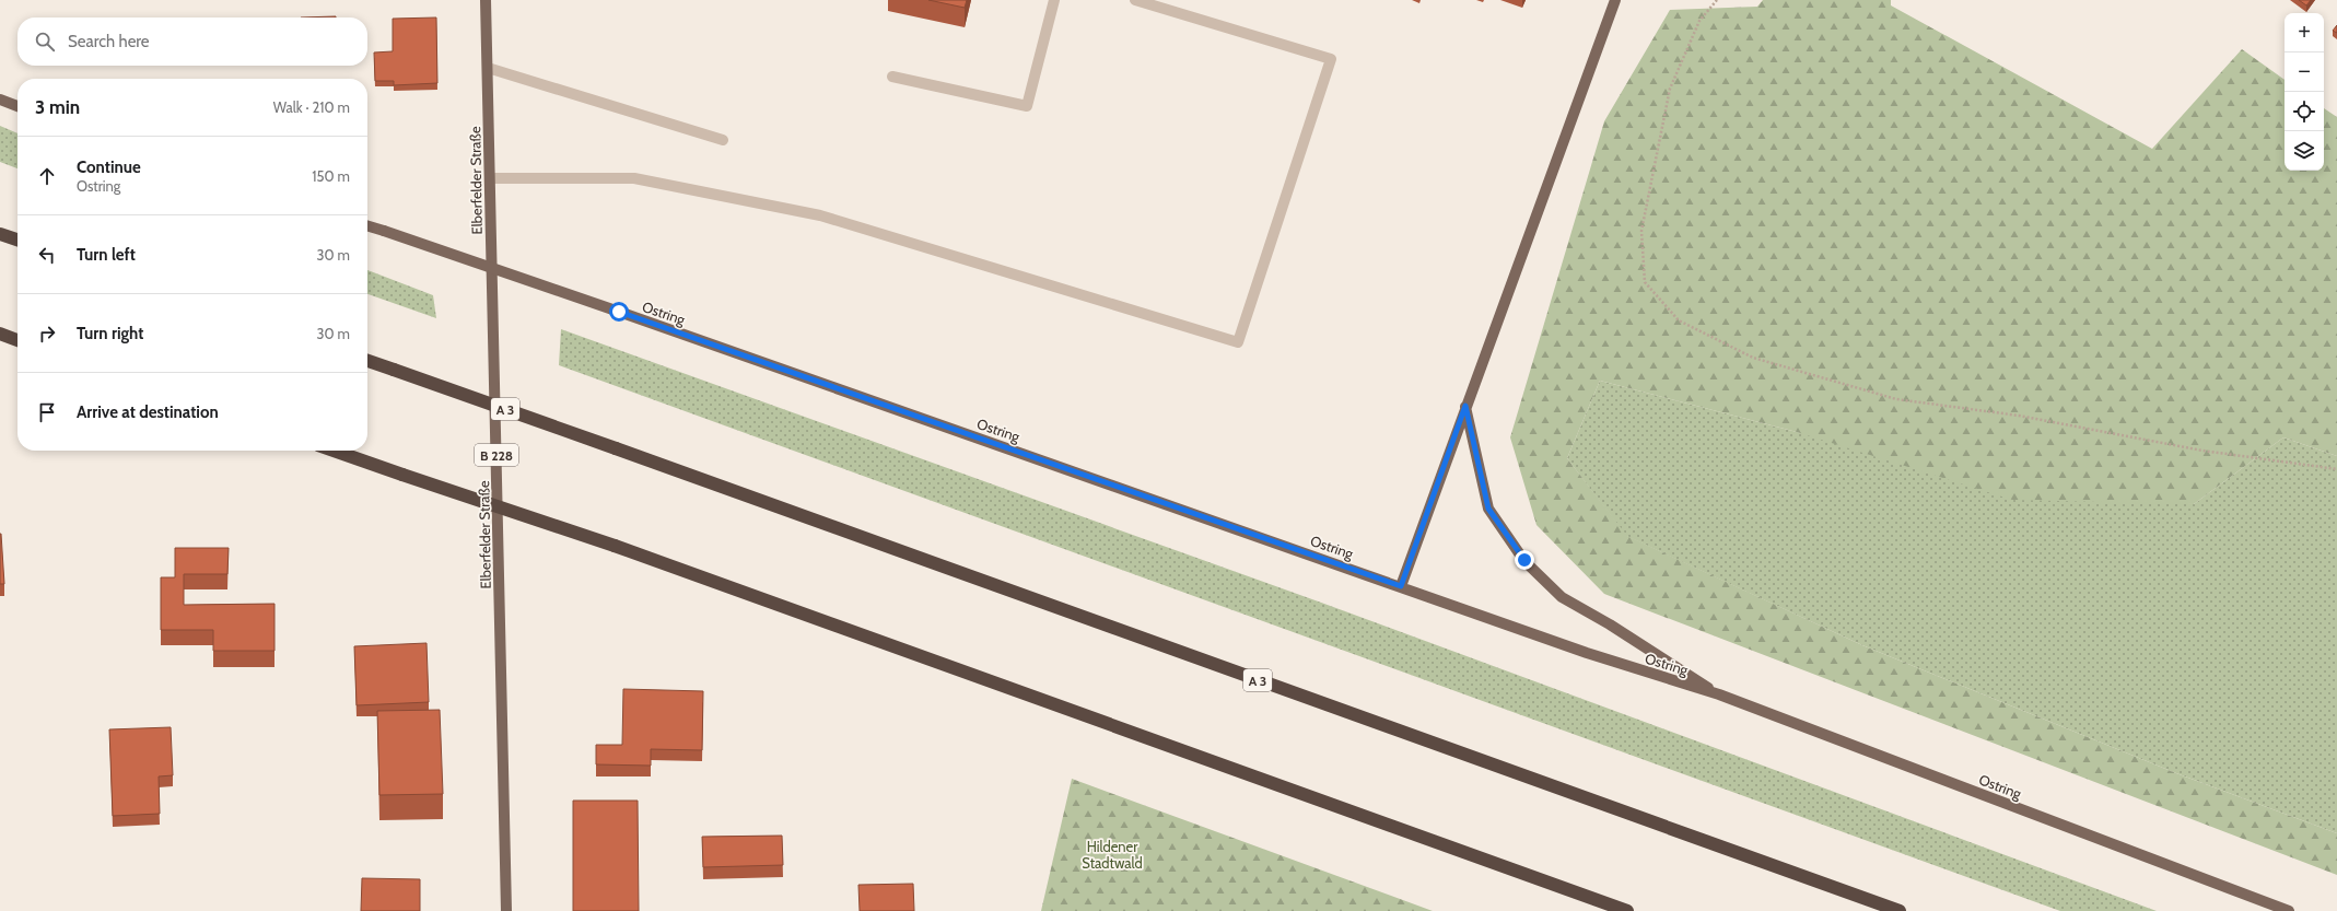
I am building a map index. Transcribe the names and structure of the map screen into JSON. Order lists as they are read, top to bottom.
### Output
{
  "streets": {
    "highway": ["A 3"],
    "main road": ["Elberfelder Straße", "Ostring", "B 228"]
  },
  "parks": ["Hildener Stadtwald"],
  "page": {
    "map_buttons": ["+", "−"],
    "search": "Search here",
    "heading": ["3 min", "Walk · 210 m"],
    "list": [
      ["Continue", "Ostring", "150 m"],
      ["Turn left", "30 m"],
      ["Turn right", "30 m"],
      "Arrive at destination"
    ]
  }
}
